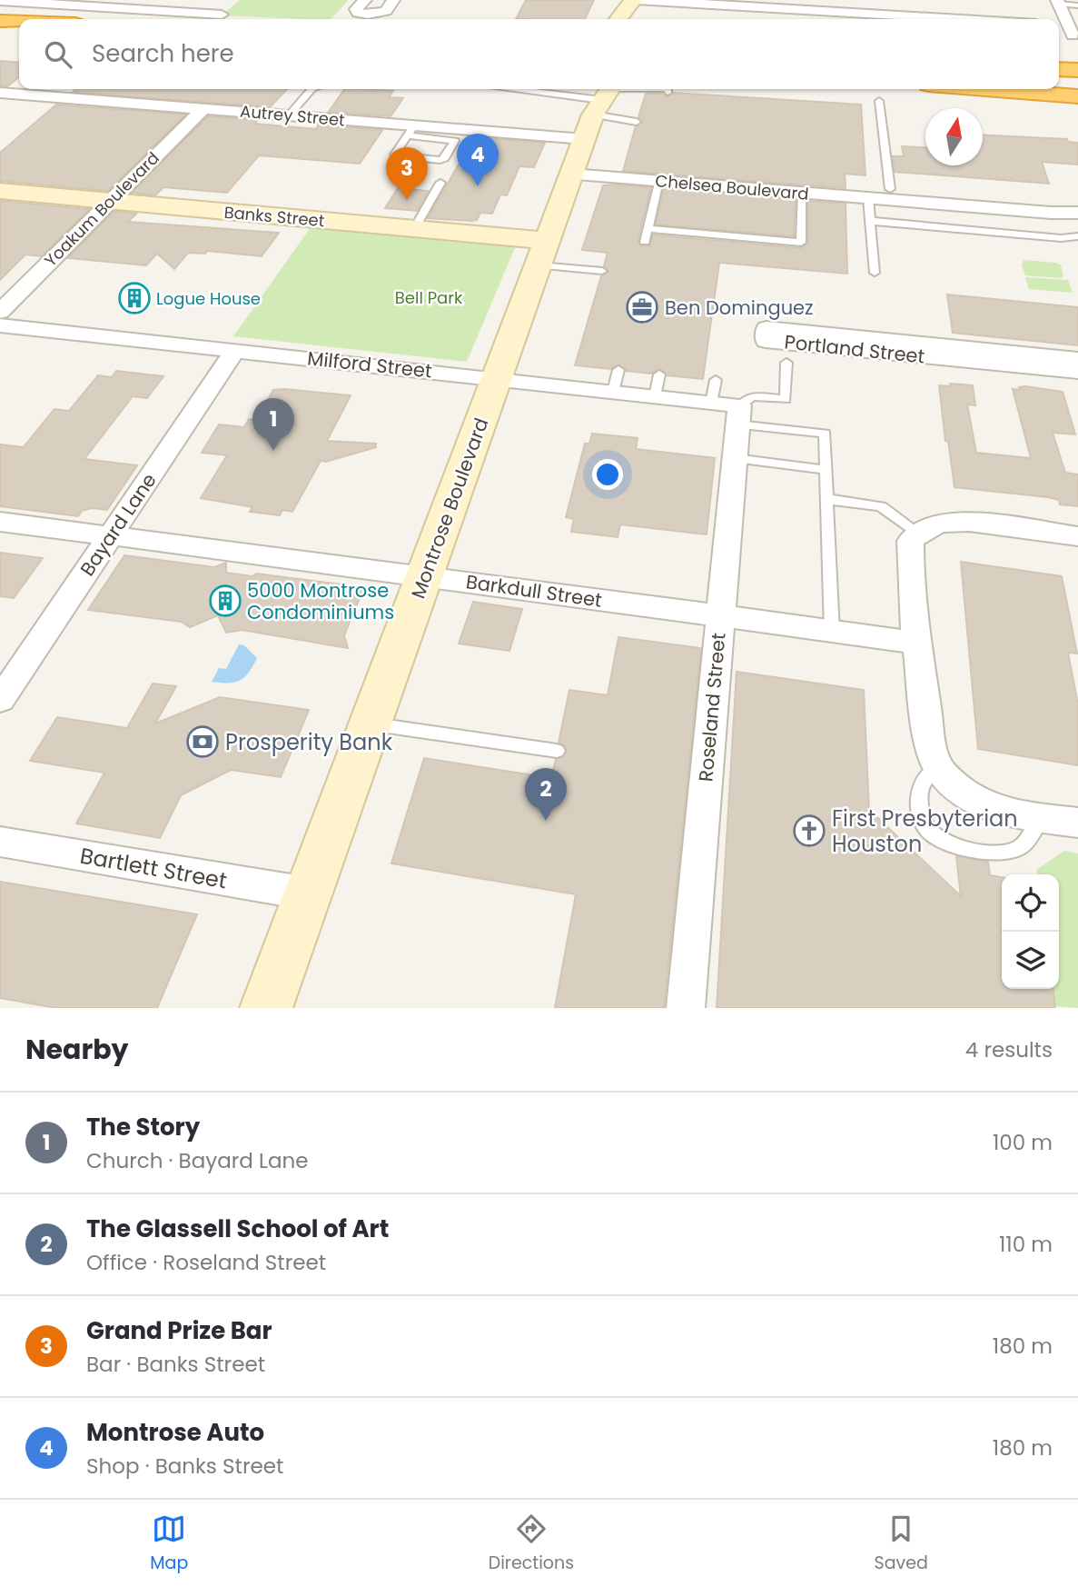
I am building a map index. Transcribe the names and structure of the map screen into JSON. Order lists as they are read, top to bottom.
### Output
{
  "streets": {
    "main road": ["Banks Street", "Montrose Boulevard"],
    "street": [
      "Autrey Street",
      "Chelsea Boulevard",
      "Yoakum Boulevard",
      "Portland Street",
      "Milford Street",
      "Bayard Lane",
      "Barkdull Street",
      "Roseland Street",
      "Bartlett Street"
    ]
  },
  "crossings": [
    ["Autrey Street", "Chelsea Boulevard"],
    ["Autrey Street", "Yoakum Boulevard"],
    ["Autrey Street", "Montrose Boulevard"],
    ["Chelsea Boulevard", "Montrose Boulevard"],
    ["Yoakum Boulevard", "Banks Street"],
    ["Banks Street", "Montrose Boulevard"],
    ["Milford Street", "Montrose Boulevard"],
    ["Milford Street", "Bayard Lane"],
    ["Milford Street", "Roseland Street"],
    ["Montrose Boulevard", "Barkdull Street"],
    ["Montrose Boulevard", "Bartlett Street"],
    ["Bayard Lane", "Barkdull Street"],
    ["Barkdull Street", "Roseland Street"]
  ],
  "parks": ["Bell Park"],
  "places": {
    "building": ["Logue House", "5000 Montrose Condominiums"],
    "office": ["Ben Dominguez"],
    "bank": ["Prosperity Bank"],
    "church": ["First Presbyterian Houston"]
  },
  "north": "top",
  "page": {
    "search": "Search here",
    "pins": [
      "4",
      "3",
      "1",
      "2"
    ],
    "heading": ["Nearby", "4 results"],
    "list": [
      {
        "mark": "1",
        "name": "The Story",
        "note": "Church · Bayard Lane",
        "value": "100 m"
      },
      {
        "mark": "2",
        "name": "The Glassell School of Art",
        "note": "Office · Roseland Street",
        "value": "110 m"
      },
      {
        "mark": "3",
        "name": "Grand Prize Bar",
        "note": "Bar · Banks Street",
        "value": "180 m"
      },
      {
        "mark": "4",
        "name": "Montrose Auto",
        "note": "Shop · Banks Street",
        "value": "180 m"
      }
    ],
    "nav": ["Map", "Directions", "Saved"]
  }
}
